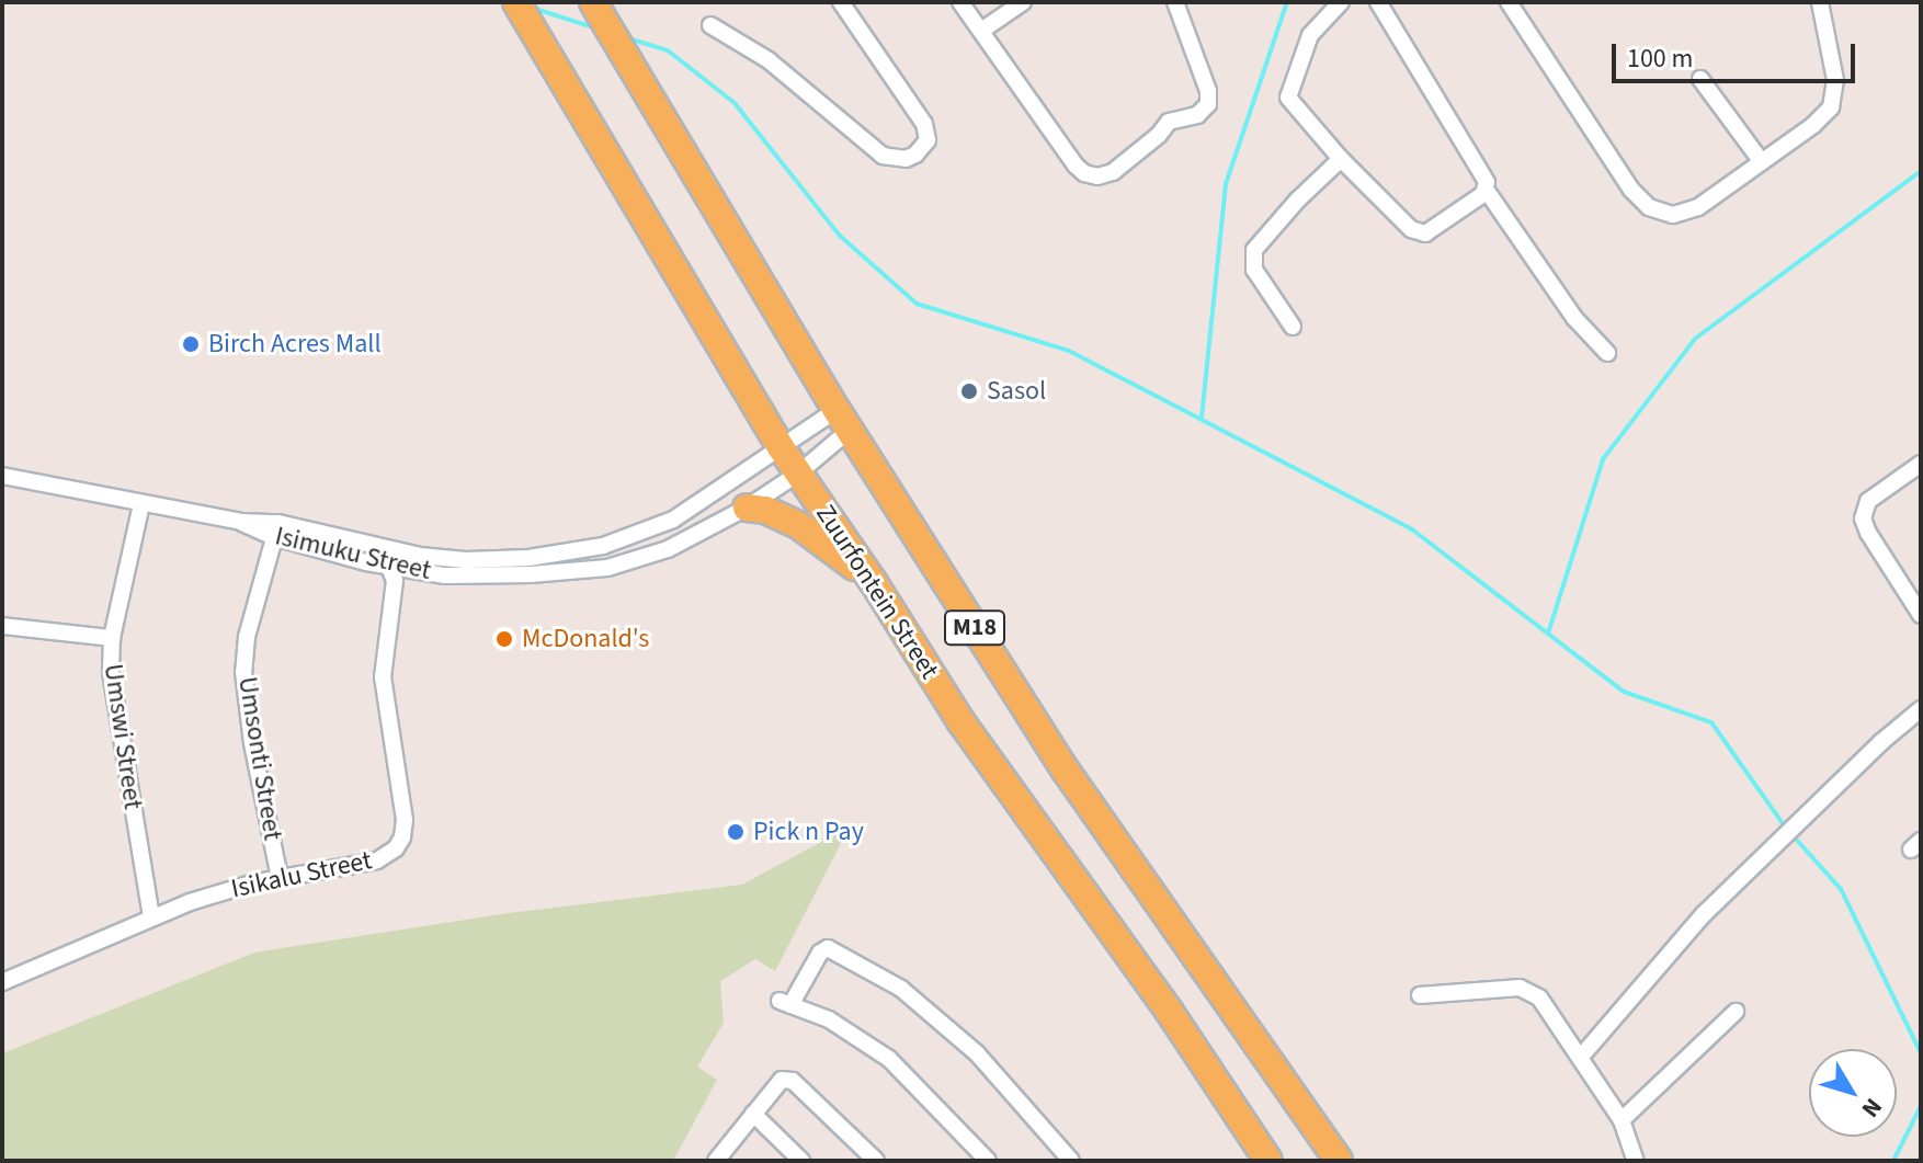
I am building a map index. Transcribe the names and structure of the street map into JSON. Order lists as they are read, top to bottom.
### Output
{
  "streets": {
    "main road": ["Zuurfontein Street", "M18"],
    "street": [
      "Isimuku Street",
      "Umswi Street",
      "Umsonti Street",
      "Isikalu Street"
    ]
  },
  "crossings": [
    ["Isimuku Street", "Zuurfontein Street"],
    ["Isimuku Street", "M18"],
    ["Isimuku Street", "Umswi Street"],
    ["Isimuku Street", "Umsonti Street"],
    ["Isimuku Street", "Isikalu Street"],
    ["Umswi Street", "Isikalu Street"],
    ["Umsonti Street", "Isikalu Street"]
  ],
  "places": [
    "Birch Acres Mall",
    "Sasol",
    "McDonald's",
    "Pick n Pay"
  ],
  "scale_bar": "100 m",
  "north": "bottom right"
}
